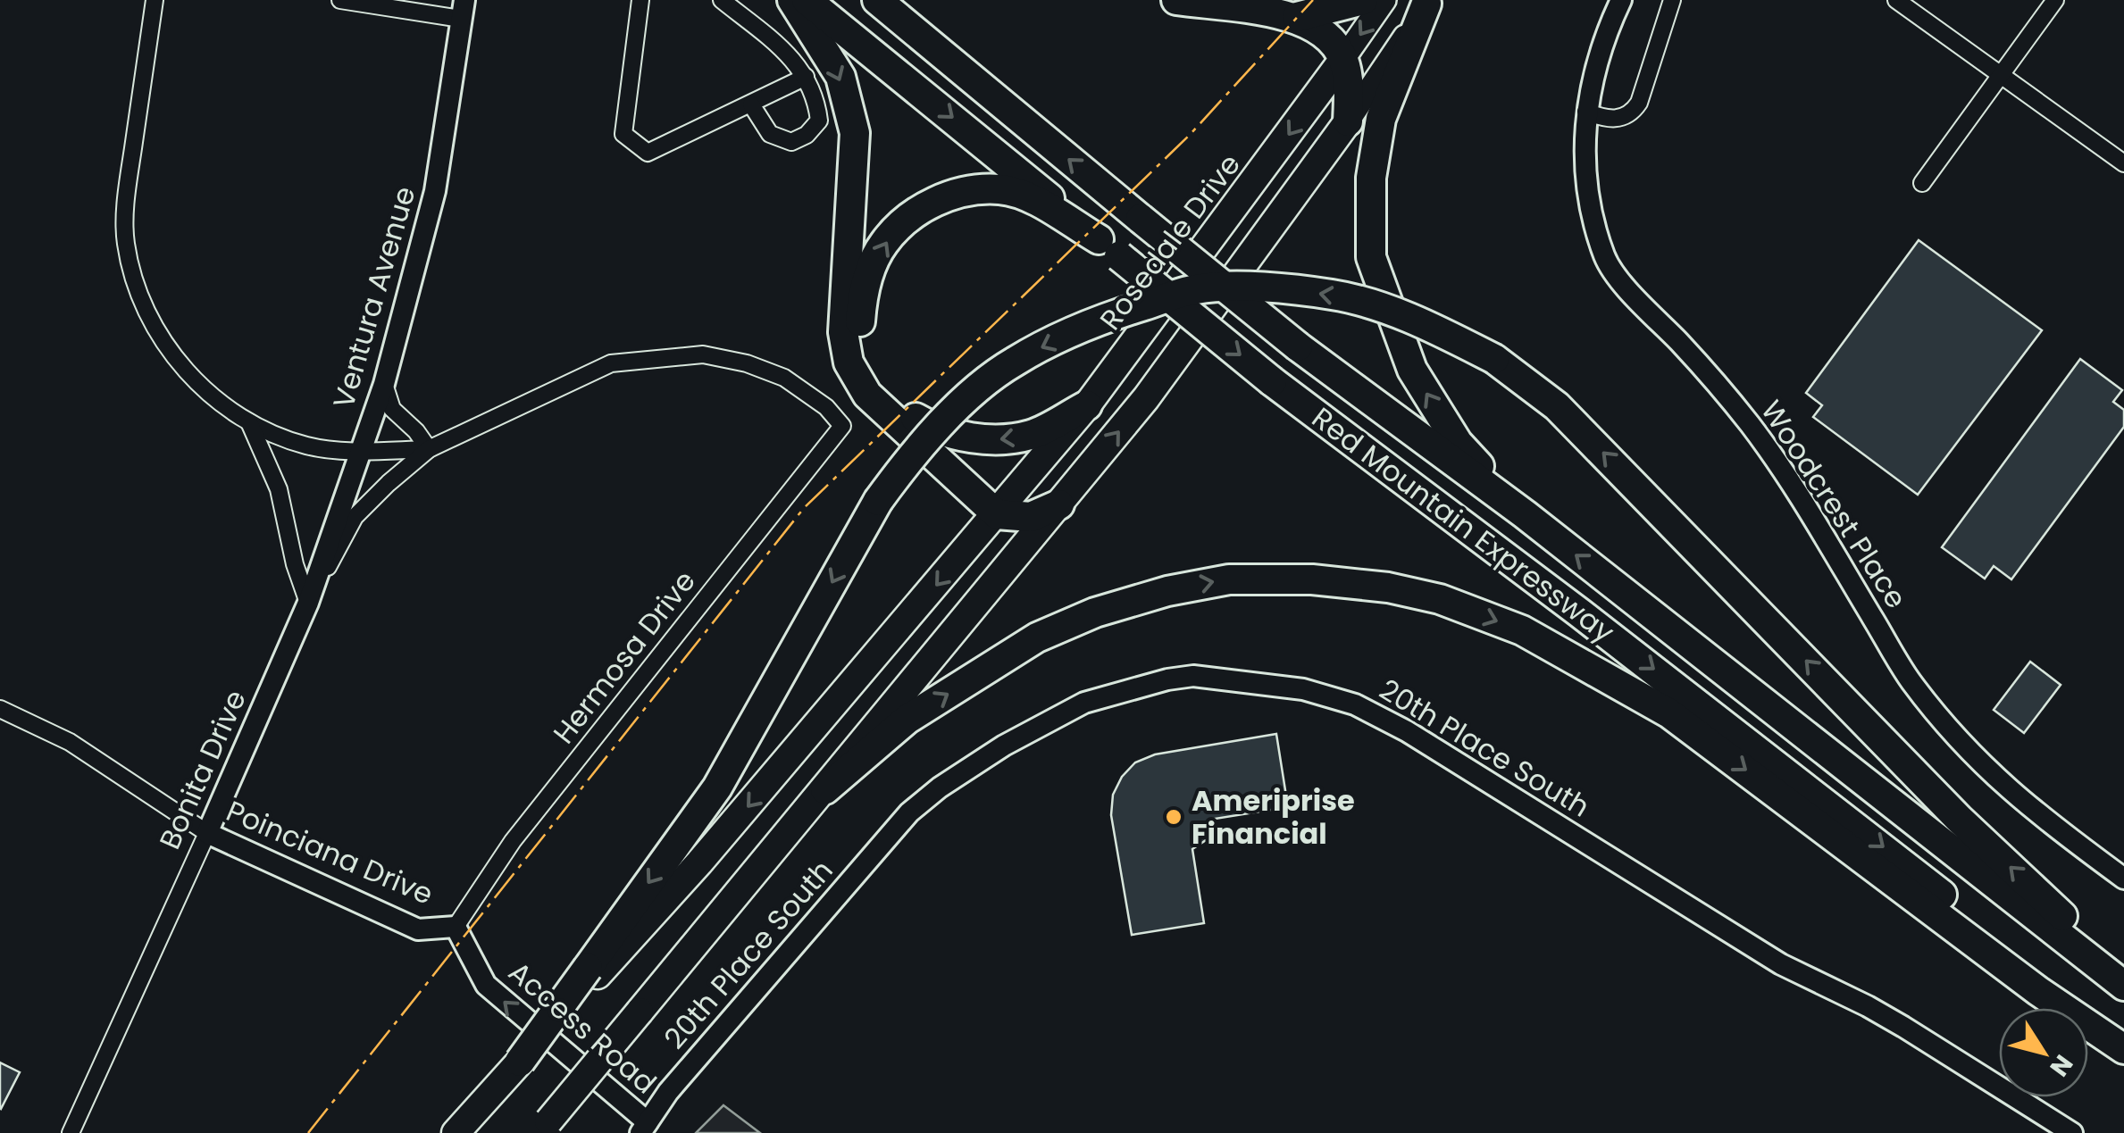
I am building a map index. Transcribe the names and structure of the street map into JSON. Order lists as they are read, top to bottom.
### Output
{
  "streets": {
    "highway": ["Rosedale Drive", "Red Mountain Expressway"],
    "street": [
      "Ventura Avenue",
      "Woodcrest Place",
      "Hermosa Drive",
      "20th Place South",
      "Bonita Drive",
      "Poinciana Drive",
      "Access Road"
    ]
  },
  "crossings": [
    ["Ventura Avenue", "Bonita Drive"],
    ["Hermosa Drive", "Poinciana Drive"],
    ["Hermosa Drive", "Access Road"],
    ["20th Place South", "Access Road"],
    ["Bonita Drive", "Poinciana Drive"],
    ["Poinciana Drive", "Access Road"]
  ],
  "one_way": ["Access Road"],
  "places": ["Ameriprise Financial"],
  "north": "bottom right"
}
